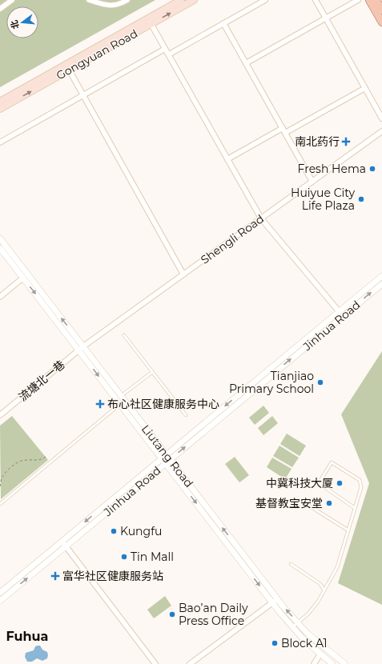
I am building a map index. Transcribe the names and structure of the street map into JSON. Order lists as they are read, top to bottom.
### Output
{
  "streets": {
    "main road": ["Gongyuan Road"],
    "street": [
      "Shengli Road",
      "Jinhua Road",
      "流塘北一巷",
      "Liutang Road"
    ]
  },
  "crossings": [
    ["Shengli Road", "流塘北一巷"],
    ["Shengli Road", "Liutang Road"],
    ["Jinhua Road", "Liutang Road"],
    ["流塘北一巷", "Liutang Road"]
  ],
  "districts": ["Fuhua"],
  "places": {
    "health": ["南北药行", "布心社区健康服务中心", "富华社区健康服务站"],
    "other": [
      "Fresh Hema",
      "Huiyue City Life Plaza",
      "Tianjiao Primary School",
      "中冀科技大厦",
      "基督教宝安堂",
      "Kungfu",
      "Tin Mall",
      "Bao’an Daily Press Office",
      "Block A1"
    ]
  },
  "north": "left"
}
